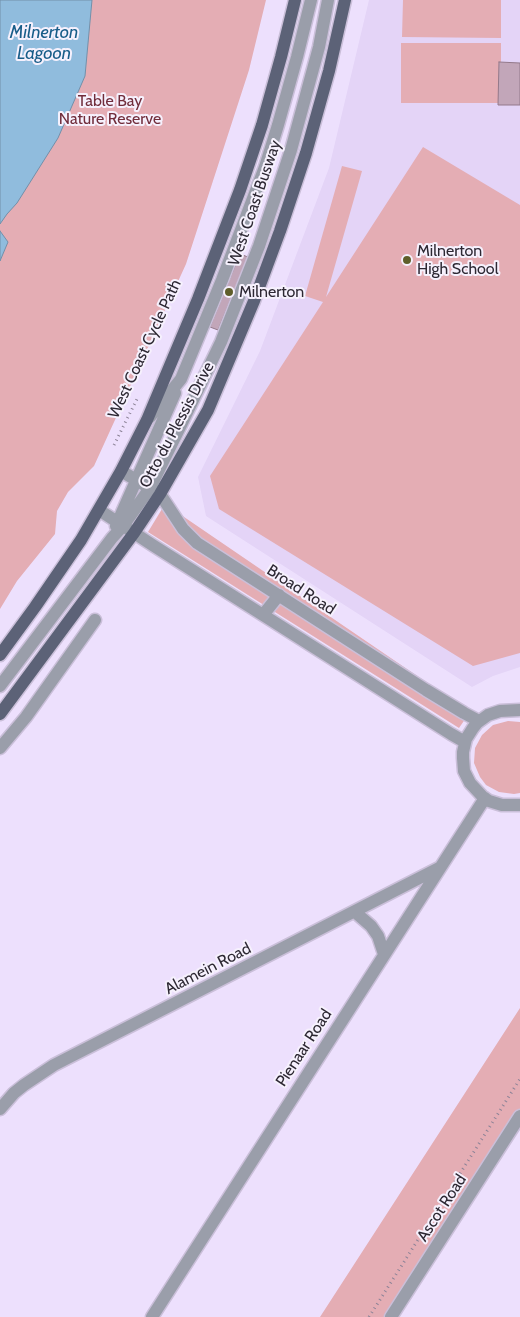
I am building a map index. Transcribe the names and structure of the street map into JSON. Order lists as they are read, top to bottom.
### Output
{
  "streets": {
    "main road": ["Otto du Plessis Drive"],
    "street": [
      "West Coast Busway",
      "Broad Road",
      "Alamein Road",
      "Pienaar Road",
      "Ascot Road"
    ],
    "path": ["West Coast Cycle Path"]
  },
  "crossings": [
    ["West Coast Busway", "Otto du Plessis Drive"],
    ["West Coast Busway", "Broad Road"],
    ["Otto du Plessis Drive", "Broad Road"],
    ["Alamein Road", "Pienaar Road"]
  ],
  "water": ["Milnerton Lagoon"],
  "parks": ["Table Bay Nature Reserve"],
  "places": ["Milnerton High School", "Milnerton"]
}
